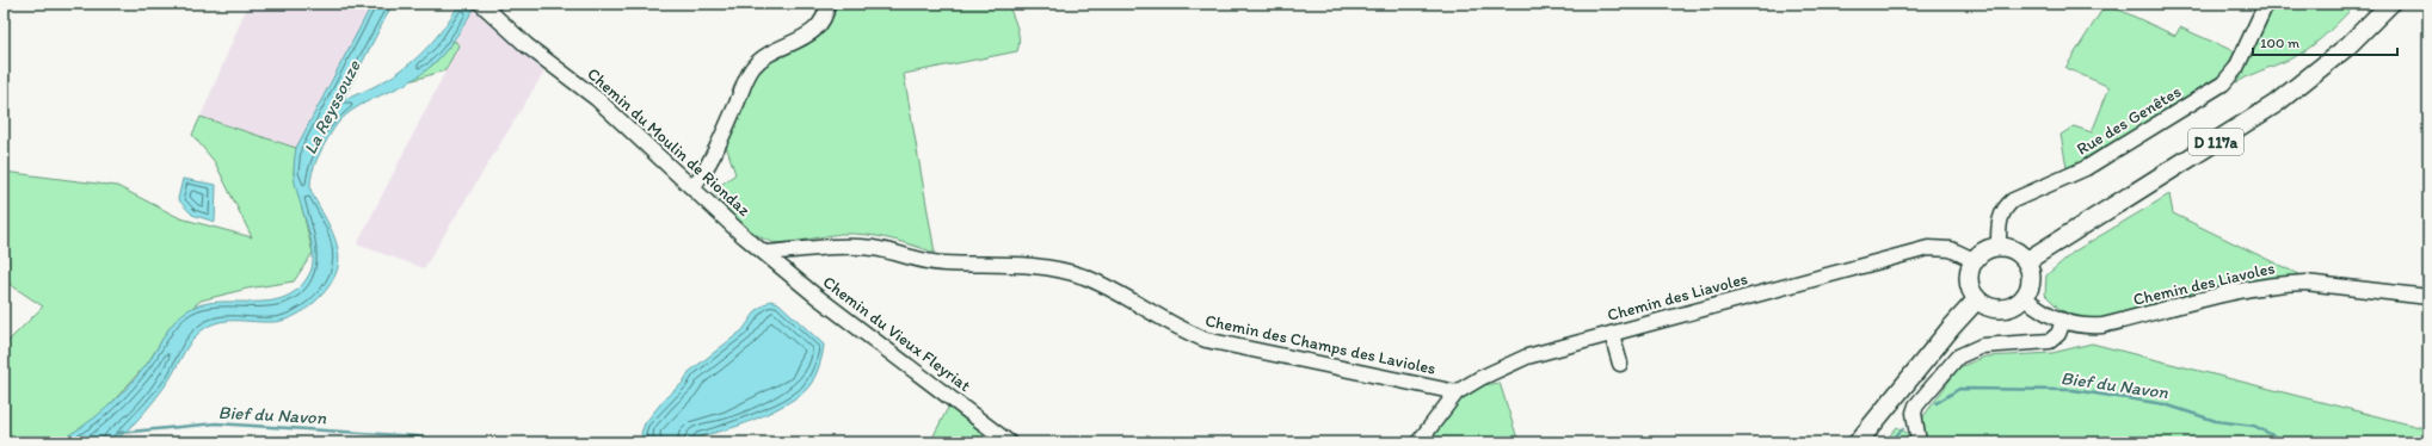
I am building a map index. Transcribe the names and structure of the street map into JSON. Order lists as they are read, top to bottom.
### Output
{
  "streets": {
    "main road": ["D 117a"],
    "street": [
      "Rue des Genêtes",
      "Chemin du Moulin de Riondaz",
      "Chemin des Liavoles",
      "Chemin du Vieux Fleyriat",
      "Chemin des Champs des Lavioles"
    ]
  },
  "crossings": [
    ["Rue des Genêtes", "D 117a"],
    ["Rue des Genêtes", "Chemin des Liavoles"],
    ["Chemin du Moulin de Riondaz", "Chemin du Vieux Fleyriat"],
    ["Chemin du Moulin de Riondaz", "Chemin des Champs des Lavioles"],
    ["D 117a", "Chemin des Liavoles"],
    ["Chemin des Liavoles", "Chemin des Champs des Lavioles"],
    ["Chemin du Vieux Fleyriat", "Chemin des Champs des Lavioles"]
  ],
  "water": ["La Reyssouze", "Bief du Navon"],
  "scale_bar": "100 m"
}
